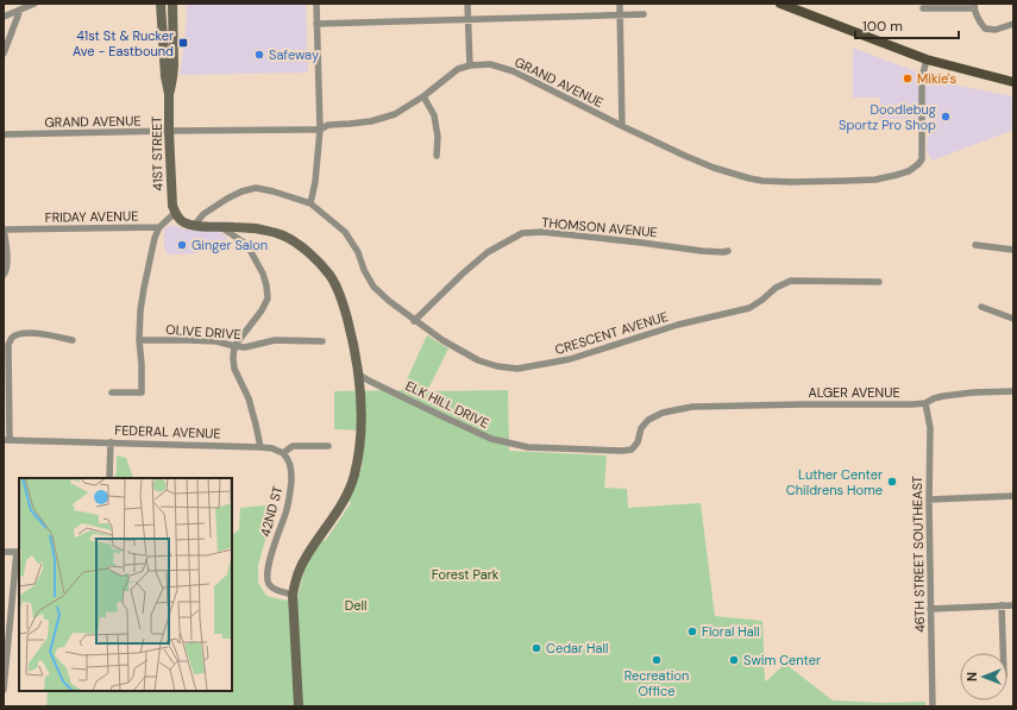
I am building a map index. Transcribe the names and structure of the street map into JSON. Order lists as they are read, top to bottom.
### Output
{
  "streets": {
    "main road": ["41ST STREET"],
    "street": [
      "GRAND AVENUE",
      "FRIDAY AVENUE",
      "THOMSON AVENUE",
      "OLIVE DRIVE",
      "CRESCENT AVENUE",
      "ALGER AVENUE",
      "ELK HILL DRIVE",
      "FEDERAL AVENUE",
      "42ND ST",
      "46TH STREET SOUTHEAST"
    ]
  },
  "crossings": [
    ["GRAND AVENUE", "41ST STREET"],
    ["THOMSON AVENUE", "CRESCENT AVENUE"],
    ["ALGER AVENUE", "ELK HILL DRIVE"],
    ["ALGER AVENUE", "46TH STREET SOUTHEAST"],
    ["FEDERAL AVENUE", "42ND ST"]
  ],
  "parks": ["Forest Park", "Dell"],
  "places": {
    "transit": ["41st St & Rucker Ave - Eastbound"],
    "other": [
      "Safeway",
      "Mikie's",
      "Doodlebug Sportz Pro Shop",
      "Ginger Salon",
      "Luther Center Childrens Home",
      "Floral Hall",
      "Cedar Hall",
      "Recreation Office",
      "Swim Center"
    ]
  },
  "scale_bar": "100 m",
  "north": "left"
}
